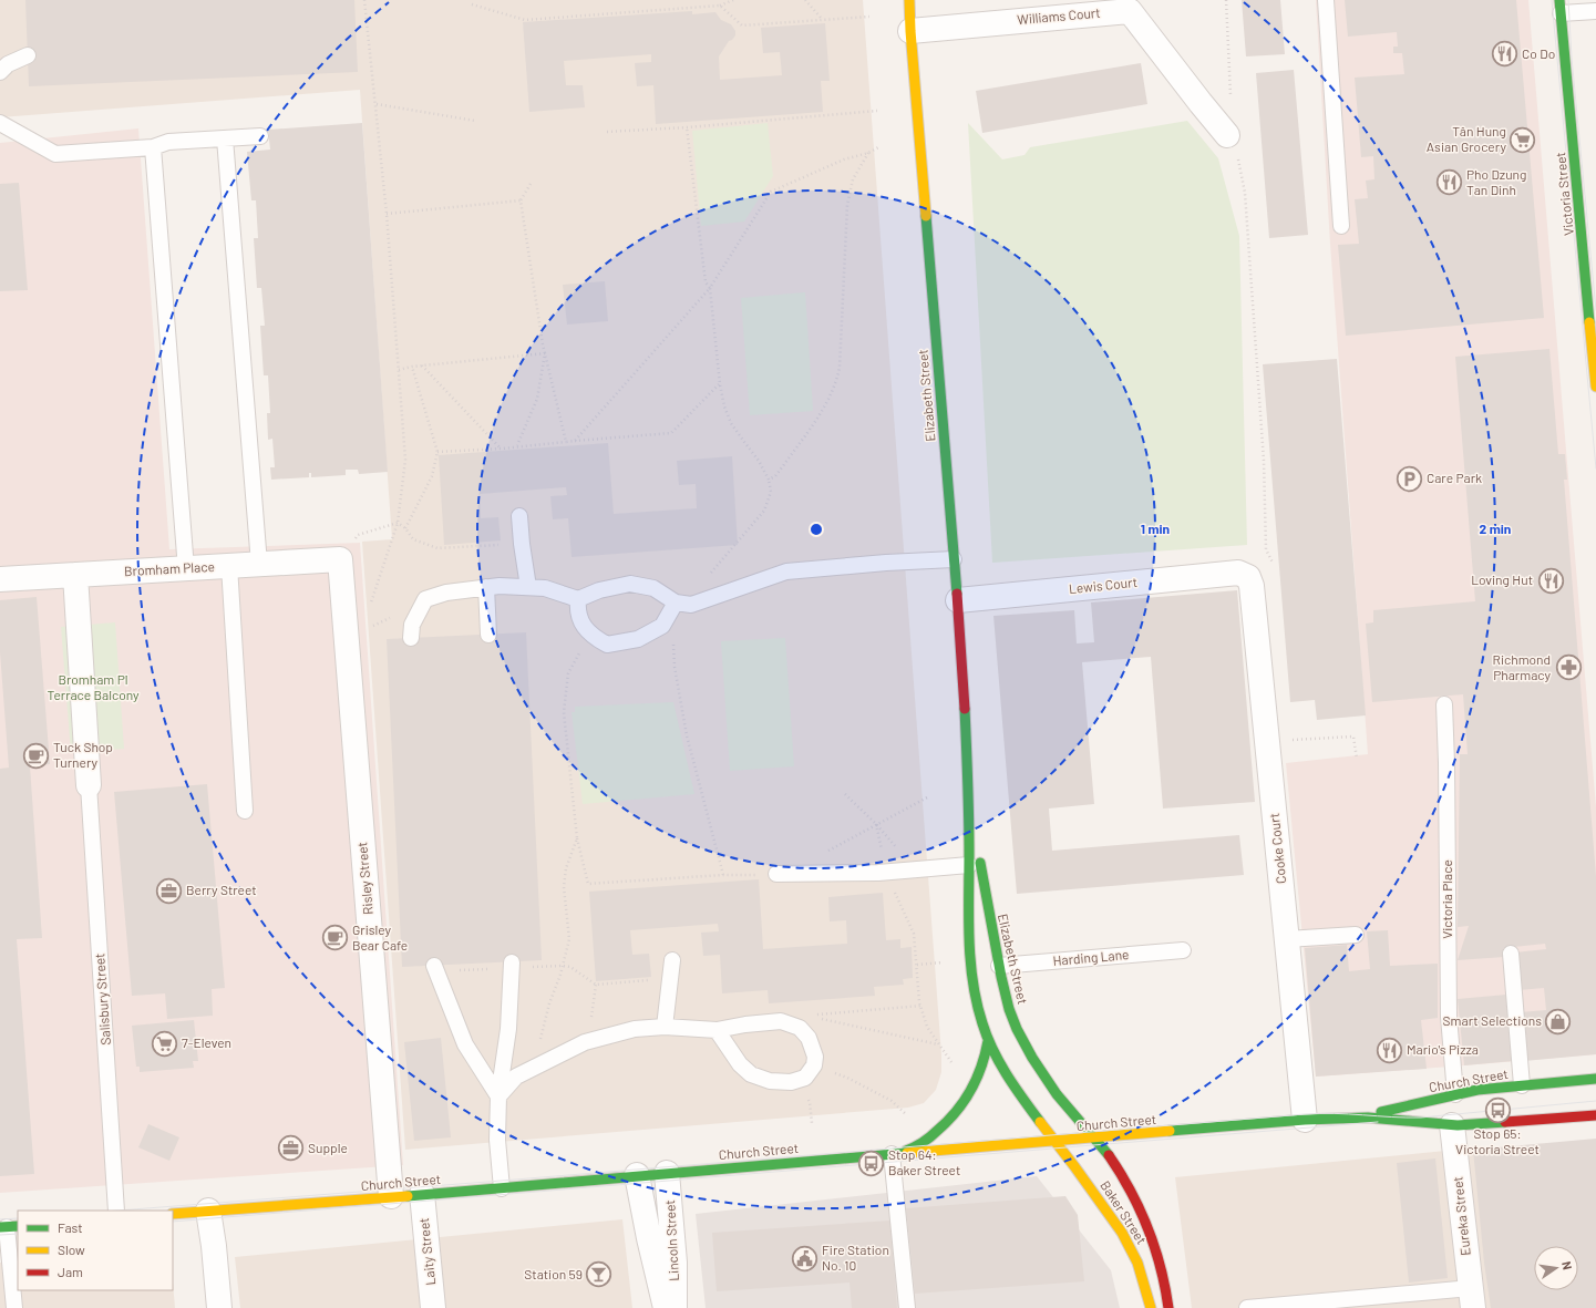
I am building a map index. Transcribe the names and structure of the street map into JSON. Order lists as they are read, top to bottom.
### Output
{
  "streets": {
    "street": [
      "Williams Court",
      "Victoria Street",
      "Elizabeth Street",
      "Bromham Place",
      "Lewis Court",
      "Cooke Court",
      "Risley Street",
      "Church Street",
      "Baker Street",
      "Eureka Street",
      "Lincoln Street",
      "Laity Street"
    ],
    "lane": ["Victoria Place", "Harding Lane", "Salisbury Street"]
  },
  "crossings": [
    ["Williams Court", "Elizabeth Street"],
    ["Elizabeth Street", "Lewis Court"],
    ["Elizabeth Street", "Harding Lane"],
    ["Elizabeth Street", "Church Street"],
    ["Elizabeth Street", "Baker Street"],
    ["Bromham Place", "Risley Street"],
    ["Lewis Court", "Cooke Court"],
    ["Cooke Court", "Church Street"],
    ["Risley Street", "Church Street"],
    ["Victoria Place", "Church Street"],
    ["Church Street", "Baker Street"],
    ["Church Street", "Eureka Street"],
    ["Church Street", "Lincoln Street"],
    ["Church Street", "Laity Street"]
  ],
  "parks": ["Bromham Pl Terrace Balcony"],
  "places": {
    "restaurant": [
      "Co Do",
      "Pho Dzung Tan Dinh",
      "Loving Hut",
      "Mario's Pizza"
    ],
    "supermarket": ["Tân Hung Asian Grocery", "7-Eleven"],
    "parking": ["Care Park"],
    "pharmacy": ["Richmond Pharmacy"],
    "cafe": ["Tuck Shop Turnery", "Grisley Bear Cafe"],
    "office": ["Berry Street", "Supple"],
    "shop": ["Smart Selections"],
    "bus stop": ["Stop 65: Victoria Street", "Stop 64: Baker Street"],
    "public building": ["Fire Station No. 10"],
    "bar": ["Station 59"]
  },
  "legend": ["Fast", "Slow", "Jam"],
  "north": "right",
  "rings": ["1 min", "2 min"]
}
